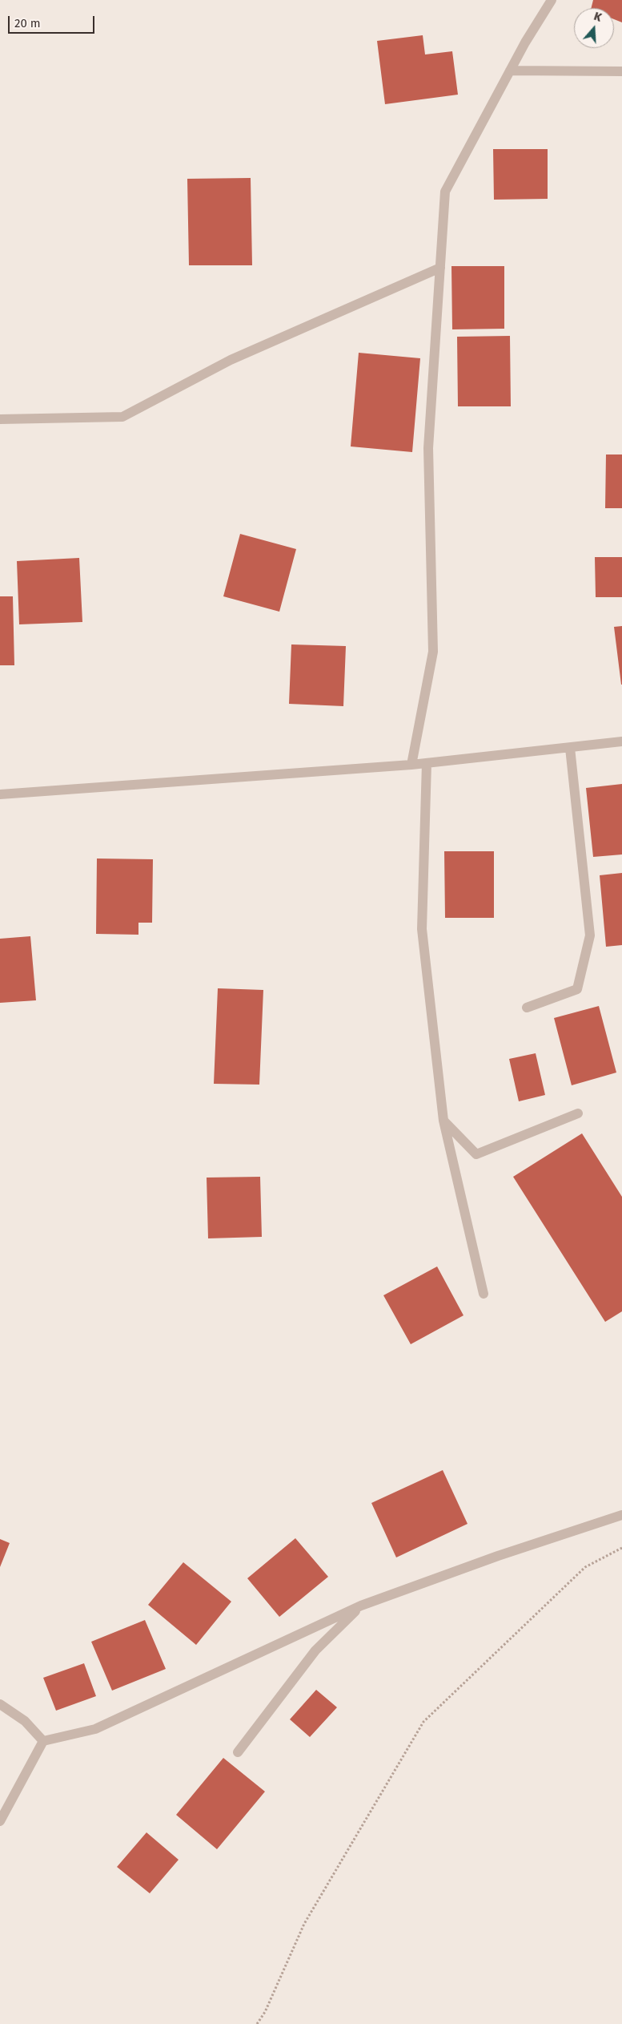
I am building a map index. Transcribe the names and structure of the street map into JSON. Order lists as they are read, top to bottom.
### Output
{
  "scale_bar": "20 m",
  "north": "top"
}
